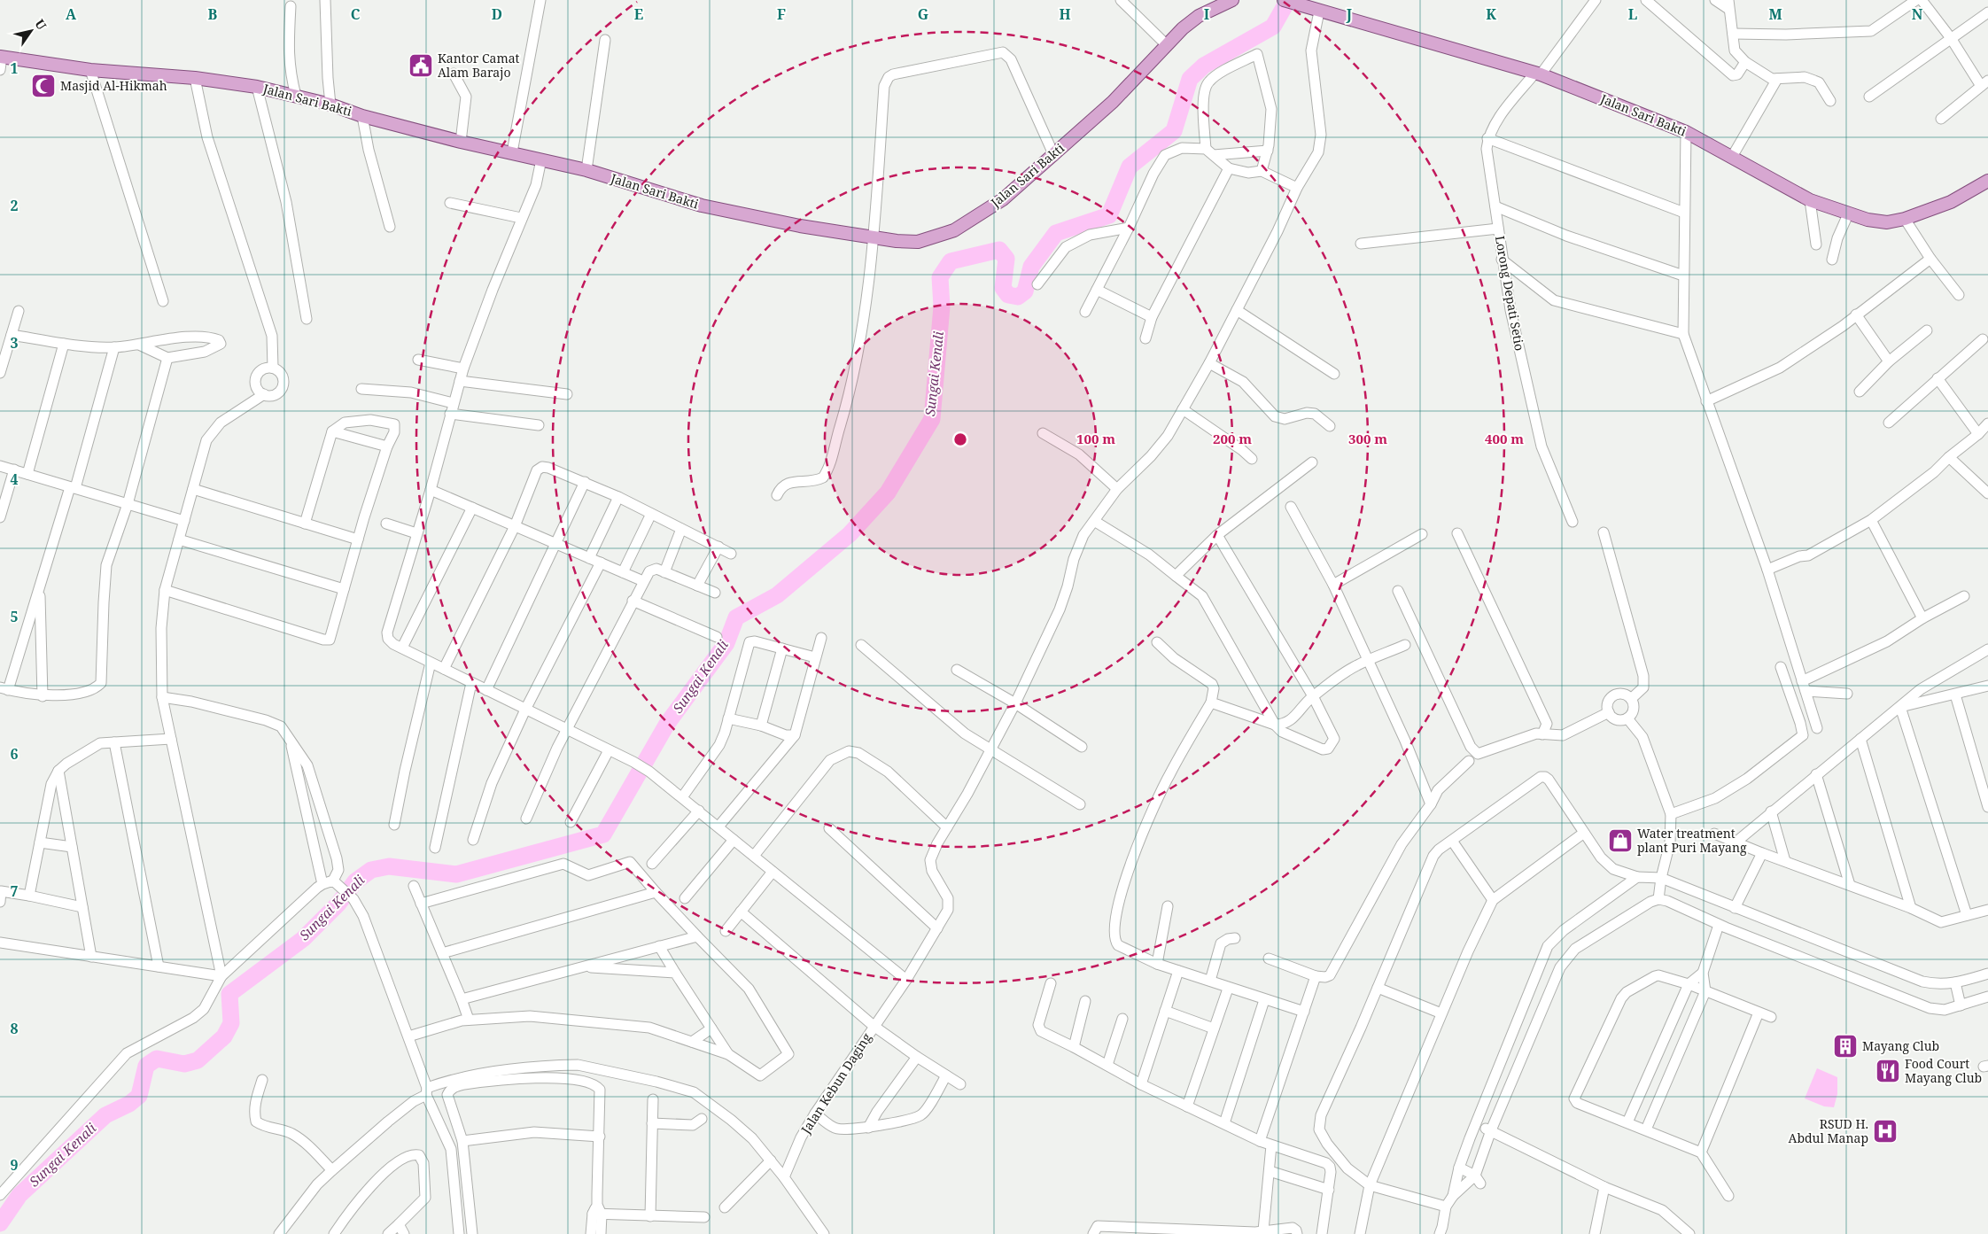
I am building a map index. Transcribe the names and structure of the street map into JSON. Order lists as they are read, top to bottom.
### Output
{
  "streets": {
    "main road": ["Jalan Sari Bakti"],
    "street": ["Lorong Depati Setio", "Jalan Kebun Daging"]
  },
  "water": ["Sungai Kenali"],
  "places": {
    "public building": ["Kantor Camat Alam Barajo"],
    "mosque": ["Masjid Al-Hikmah"],
    "shop": ["Water treatment plant Puri Mayang"],
    "building": ["Mayang Club"],
    "restaurant": ["Food Court Mayang Club"],
    "hospital": ["RSUD H. Abdul Manap"]
  },
  "north": "top right",
  "grid": {
    "columns": [
      "A",
      "B",
      "C",
      "D",
      "E",
      "F",
      "G",
      "H",
      "I",
      "J",
      "K",
      "L",
      "M",
      "N"
    ],
    "rows": [
      "1",
      "2",
      "3",
      "4",
      "5",
      "6",
      "7",
      "8",
      "9"
    ]
  },
  "rings": [
    "100 m",
    "200 m",
    "300 m",
    "400 m"
  ]
}
